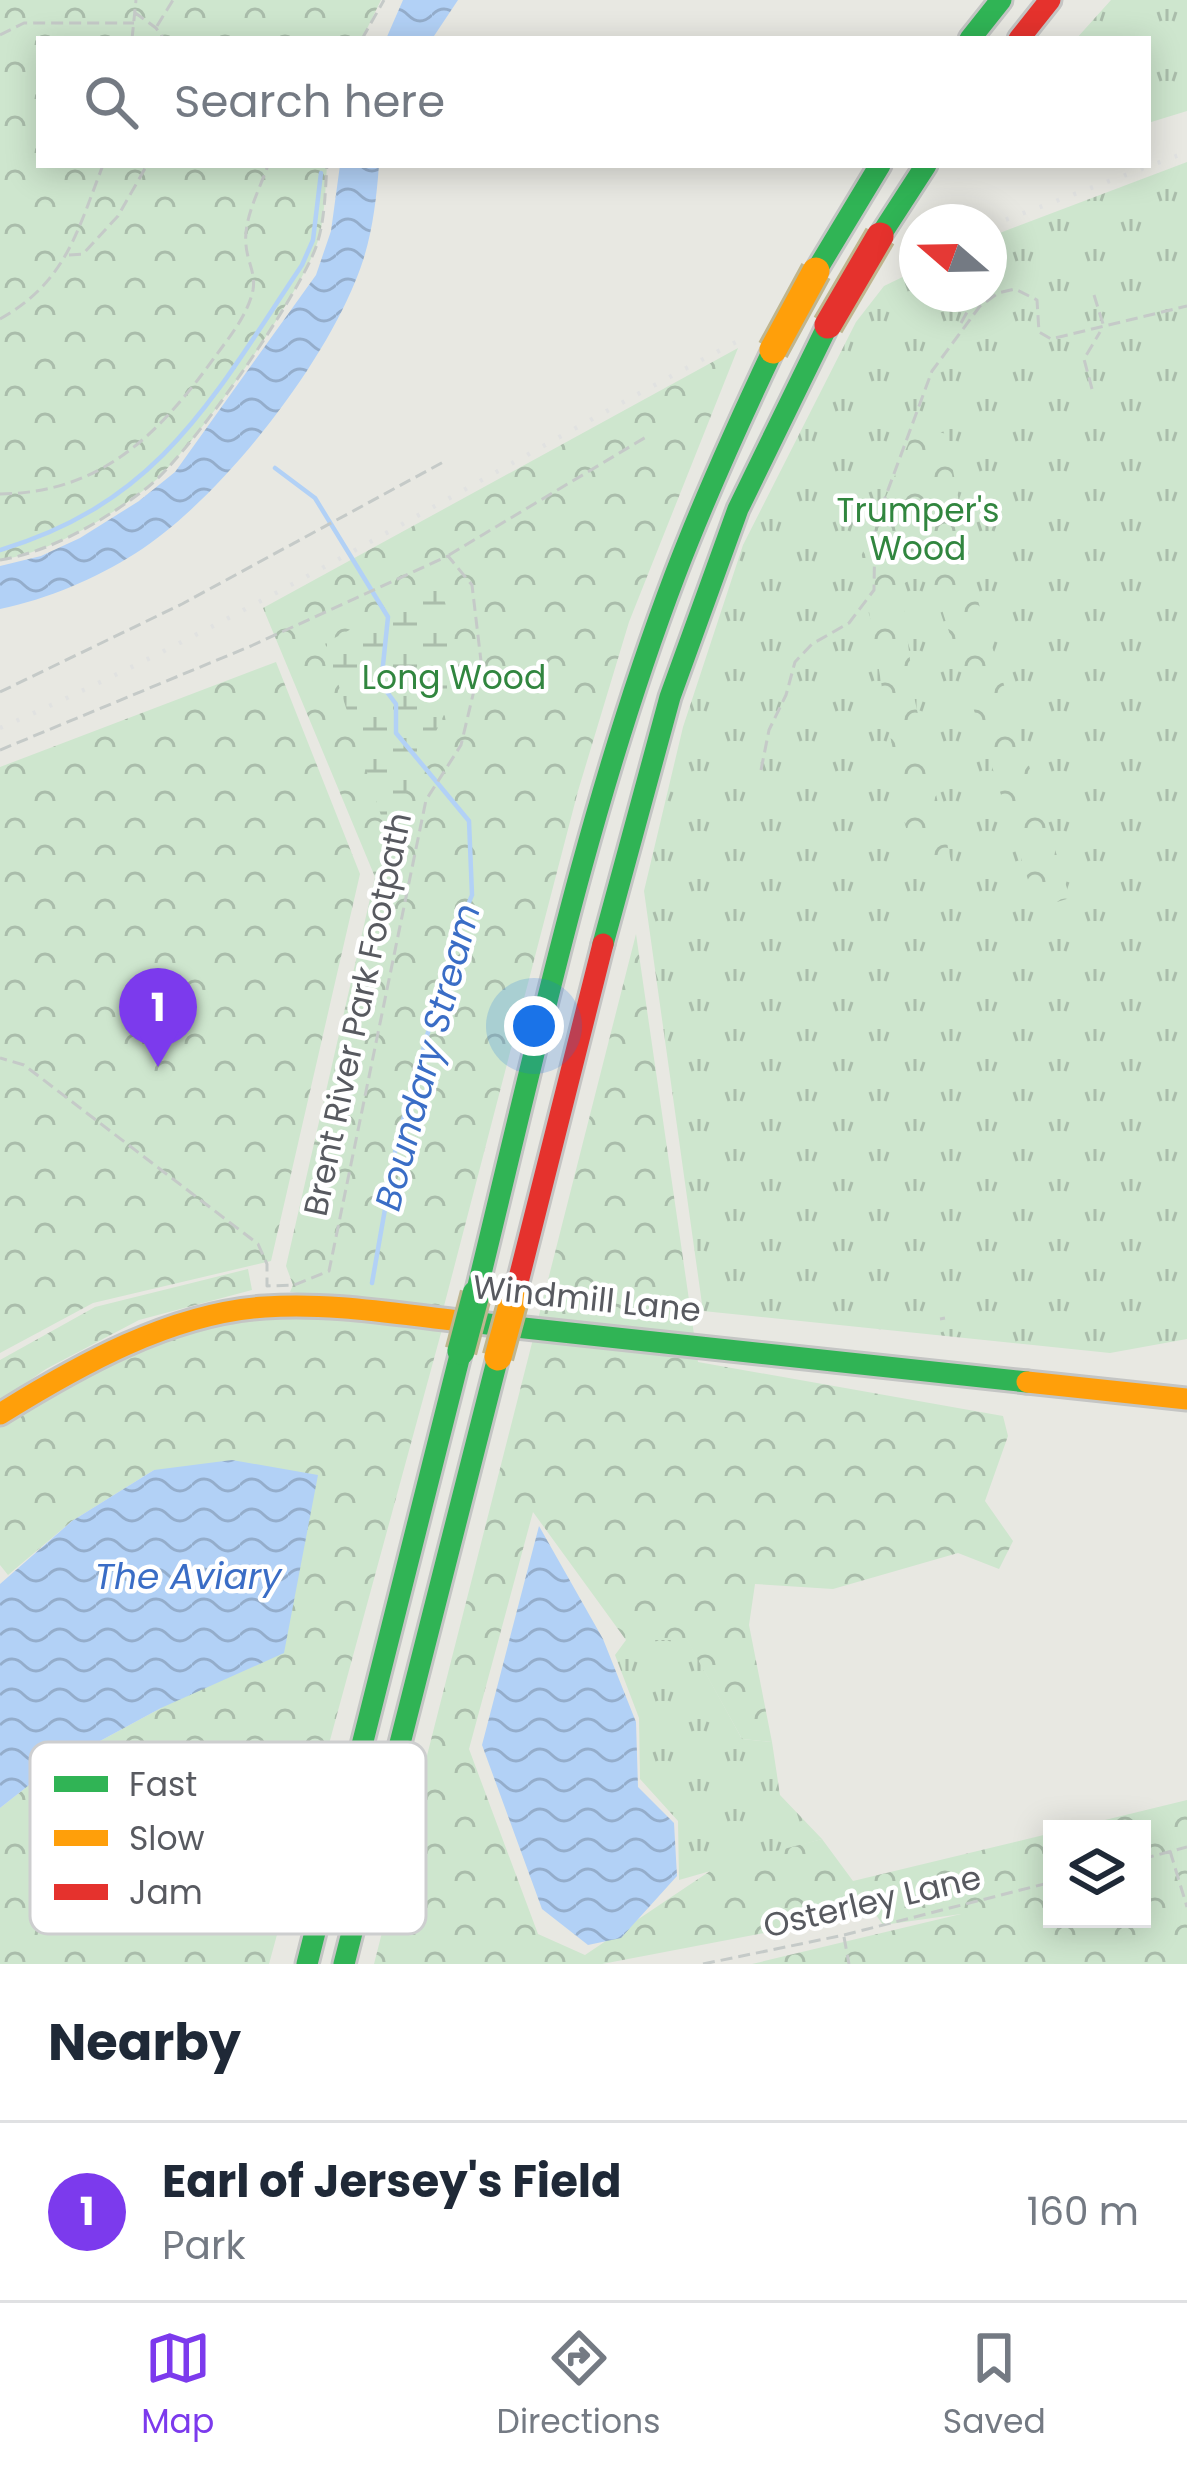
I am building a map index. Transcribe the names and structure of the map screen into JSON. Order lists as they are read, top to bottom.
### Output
{
  "streets": {
    "main road": ["Windmill Lane"],
    "path": ["Brent River Park Footpath", "Osterley Lane"]
  },
  "water": ["Boundary Stream", "The Aviary"],
  "parks": ["Trumper's Wood", "Long Wood"],
  "legend": ["Fast", "Slow", "Jam"],
  "north": "left",
  "page": {
    "search": "Search here",
    "pins": "1",
    "heading": "Nearby",
    "list": [
      {
        "mark": "1",
        "name": "Earl of Jersey's Field",
        "note": "Park",
        "value": "160 m"
      }
    ],
    "nav": ["Map", "Directions", "Saved"]
  }
}
